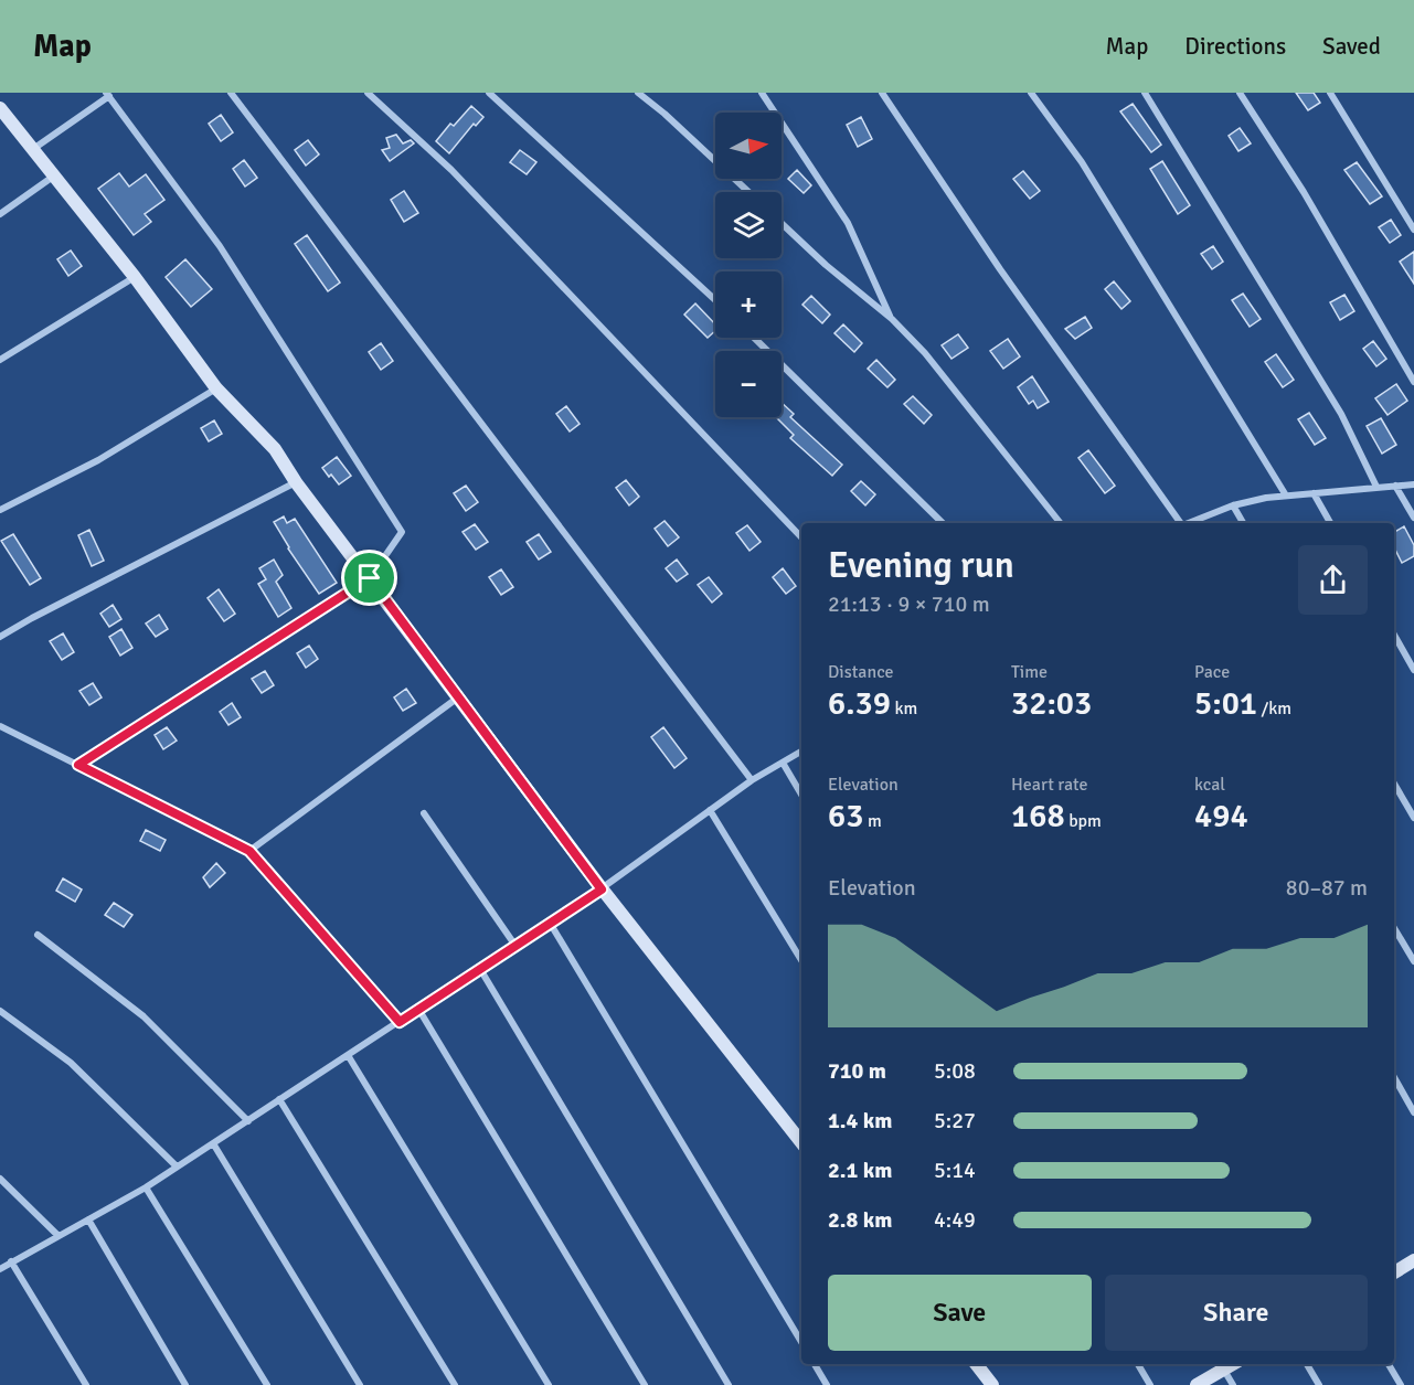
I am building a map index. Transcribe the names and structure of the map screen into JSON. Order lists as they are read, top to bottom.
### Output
{
  "north": "right",
  "page": {
    "header": "Map",
    "nav": ["Map", "Directions", "Saved"],
    "map_buttons": ["+", "−"],
    "heading": ["Evening run", "21:13 · 9 × 710 m"],
    "stats": [
      ["Distance", "6.39 km"],
      ["Time", "32:03"],
      ["Pace", "5:01 /km"],
      ["Elevation", "63 m"],
      ["Heart rate", "168 bpm"],
      ["kcal", "494"]
    ],
    "chart": ["Elevation", "80–87 m"],
    "list": [
      {
        "name": "710 m",
        "note": "5:08"
      },
      {
        "name": "1.4 km",
        "note": "5:27"
      },
      {
        "name": "2.1 km",
        "note": "5:14"
      },
      {
        "name": "2.8 km",
        "note": "4:49"
      }
    ],
    "buttons": ["Save", "Share"]
  }
}
